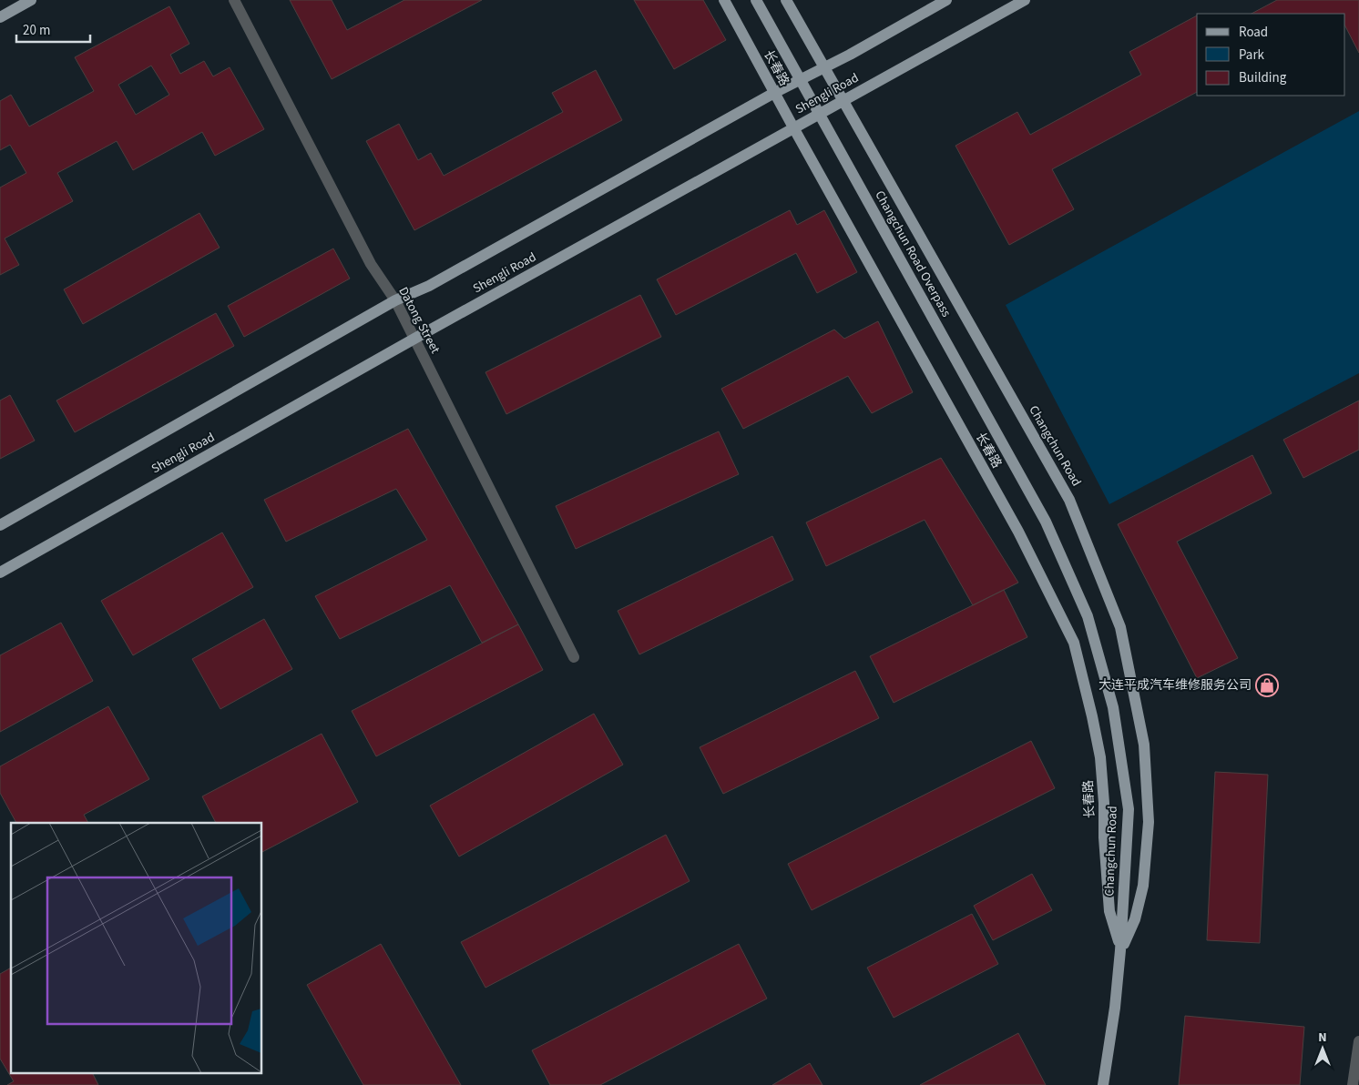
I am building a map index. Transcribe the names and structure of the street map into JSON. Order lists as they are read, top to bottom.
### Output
{
  "streets": {
    "main road": [
      "长春路",
      "Shengli Road",
      "Changchun Road Overpass",
      "Changchun Road"
    ],
    "street": ["Datong Street"]
  },
  "crossings": [
    ["长春路", "Shengli Road"],
    ["长春路", "Changchun Road"],
    ["Shengli Road", "Datong Street"],
    ["Shengli Road", "Changchun Road"],
    ["Changchun Road Overpass", "Changchun Road"]
  ],
  "places": {
    "shop": ["大连平成汽车维修服务公司"]
  },
  "legend": ["Road", "Park", "Building"],
  "scale_bar": "20 m",
  "north": "top"
}
